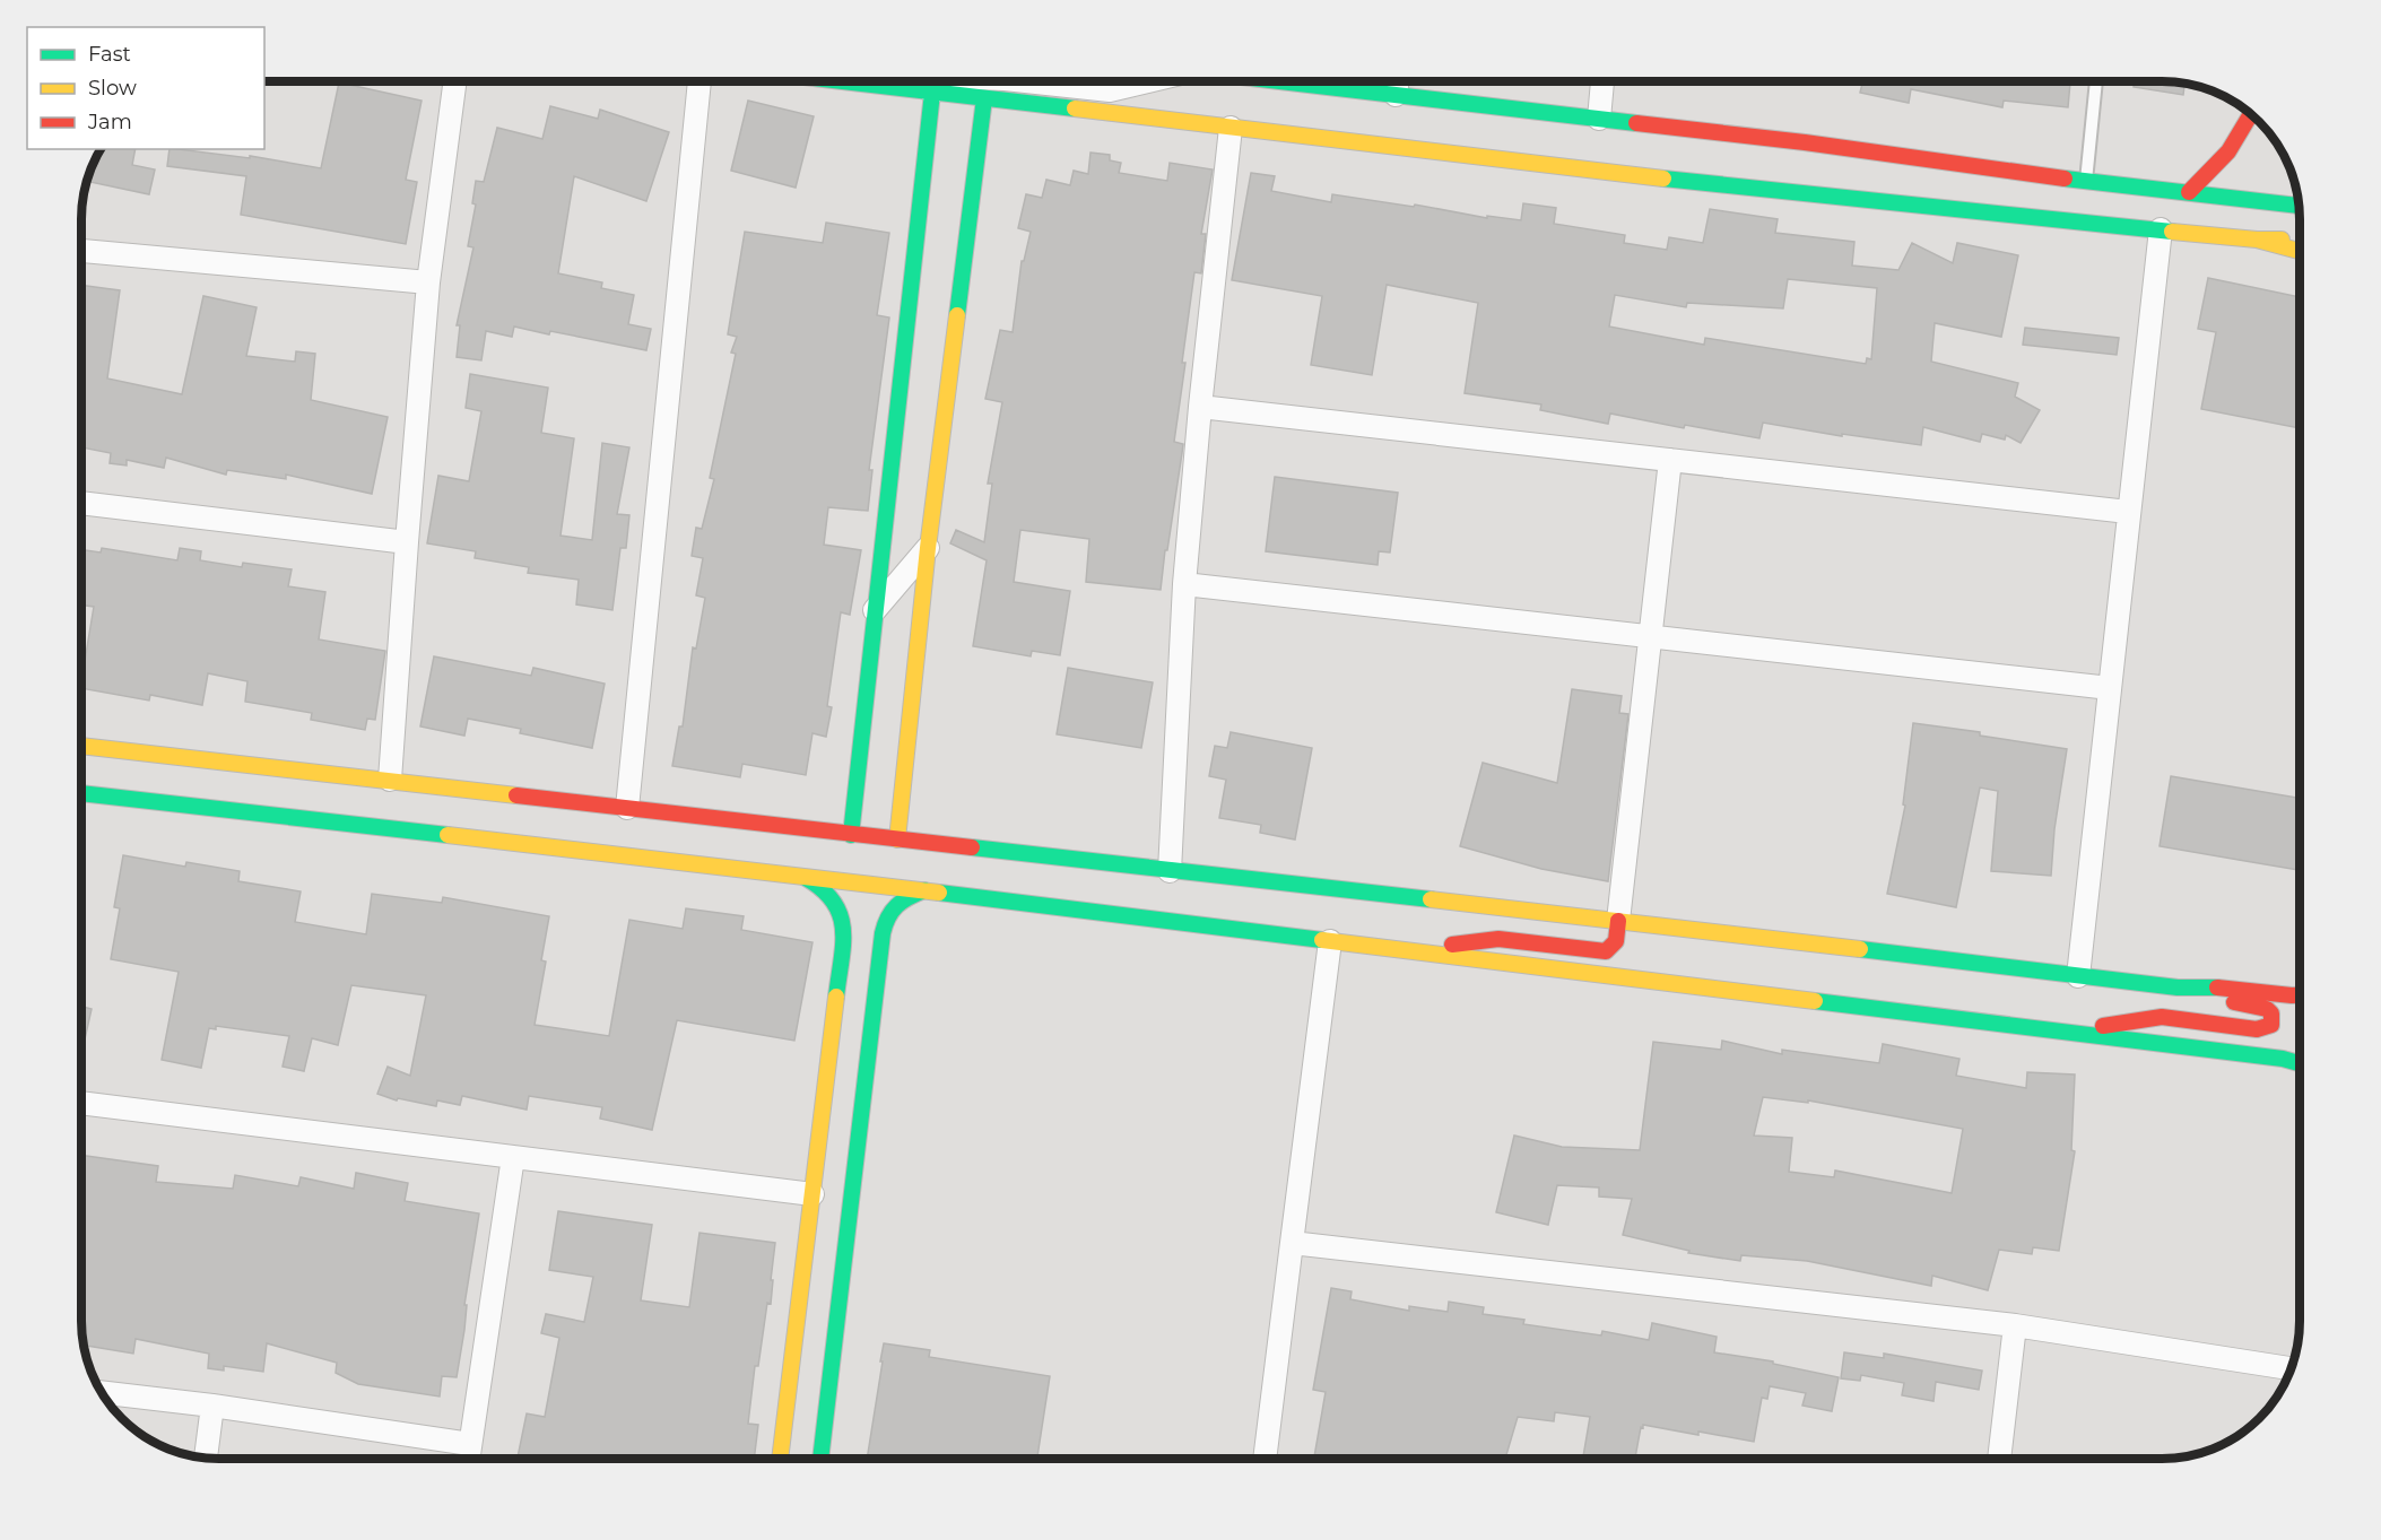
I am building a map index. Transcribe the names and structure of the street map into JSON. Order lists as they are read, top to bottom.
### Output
{
  "legend": ["Fast", "Slow", "Jam"]
}
